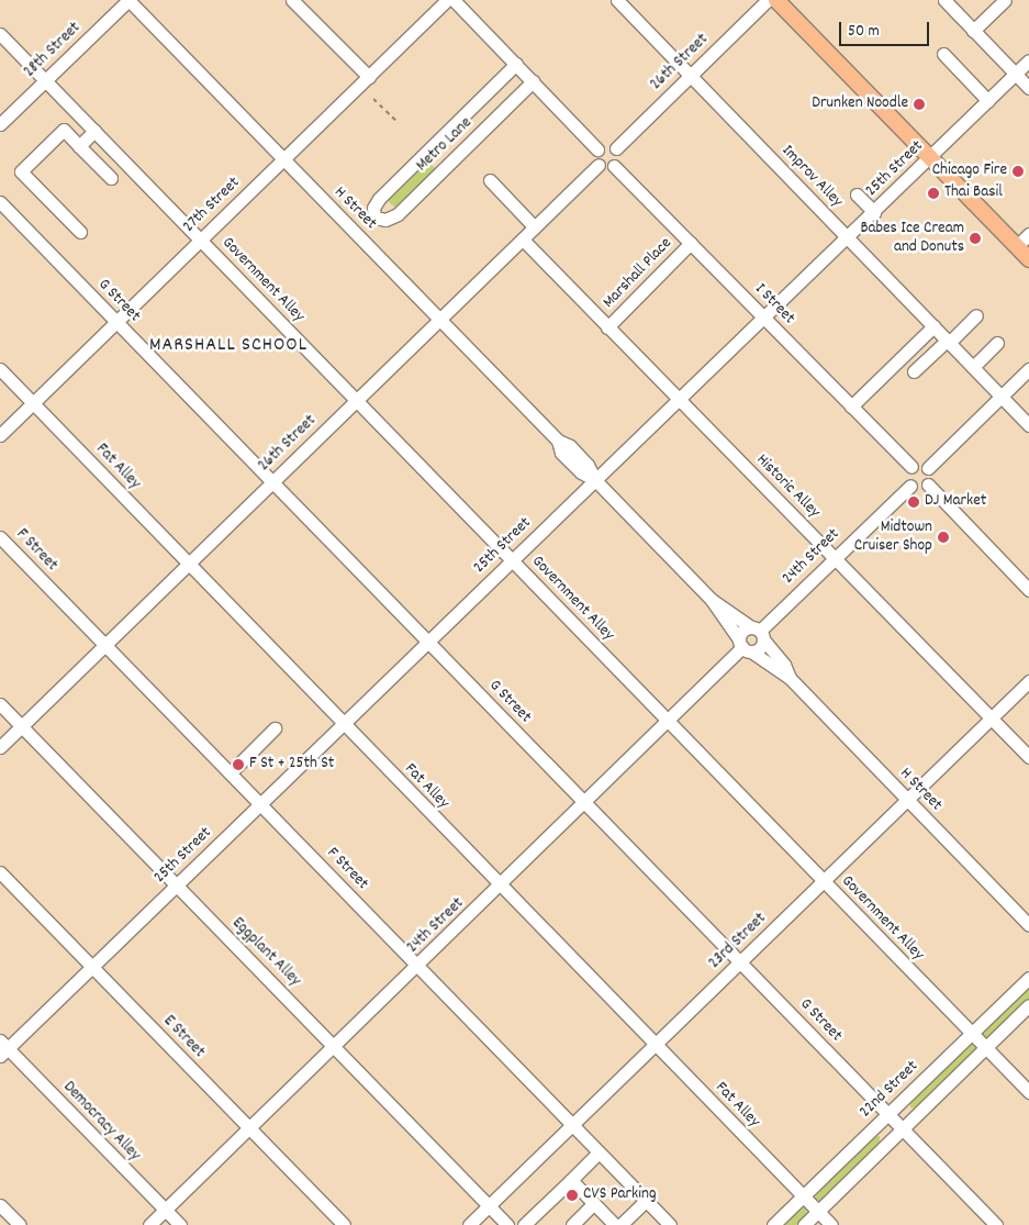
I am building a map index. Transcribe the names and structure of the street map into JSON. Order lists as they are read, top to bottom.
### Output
{
  "streets": {
    "street": [
      "28th Street",
      "26th Street",
      "Metro Lane",
      "25th Street",
      "Improv Alley",
      "27th Street",
      "H Street",
      "Marshall Place",
      "Government Alley",
      "G Street",
      "I Street",
      "Fat Alley",
      "Historic Alley",
      "F Street",
      "24th Street",
      "23rd Street",
      "Eggplant Alley",
      "E Street",
      "22nd Street",
      "Democracy Alley"
    ]
  },
  "crossings": [
    ["28th Street", "H Street"],
    ["28th Street", "Government Alley"],
    ["26th Street", "Improv Alley"],
    ["26th Street", "H Street"],
    ["26th Street", "Government Alley"],
    ["26th Street", "G Street"],
    ["26th Street", "I Street"],
    ["26th Street", "Fat Alley"],
    ["26th Street", "Historic Alley"],
    ["26th Street", "F Street"],
    ["26th Street", "Eggplant Alley"],
    ["Metro Lane", "H Street"],
    ["25th Street", "Improv Alley"],
    ["25th Street", "H Street"],
    ["25th Street", "Government Alley"],
    ["25th Street", "G Street"],
    ["25th Street", "I Street"],
    ["25th Street", "Fat Alley"],
    ["25th Street", "Historic Alley"],
    ["25th Street", "F Street"],
    ["25th Street", "Eggplant Alley"],
    ["25th Street", "E Street"],
    ["25th Street", "Democracy Alley"],
    ["27th Street", "H Street"],
    ["27th Street", "Government Alley"],
    ["27th Street", "G Street"],
    ["27th Street", "Fat Alley"],
    ["H Street", "24th Street"],
    ["H Street", "23rd Street"],
    ["Marshall Place", "I Street"],
    ["Marshall Place", "Historic Alley"],
    ["Government Alley", "24th Street"],
    ["Government Alley", "23rd Street"],
    ["Government Alley", "22nd Street"],
    ["G Street", "24th Street"],
    ["G Street", "23rd Street"],
    ["G Street", "22nd Street"],
    ["I Street", "24th Street"],
    ["Fat Alley", "24th Street"],
    ["Fat Alley", "23rd Street"],
    ["Fat Alley", "22nd Street"],
    ["Historic Alley", "24th Street"],
    ["Historic Alley", "23rd Street"],
    ["F Street", "24th Street"],
    ["F Street", "23rd Street"],
    ["24th Street", "Eggplant Alley"],
    ["24th Street", "E Street"],
    ["24th Street", "Democracy Alley"],
    ["23rd Street", "Eggplant Alley"]
  ],
  "districts": ["MARSHALL SCHOOL"],
  "places": [
    "Drunken Noodle",
    "Chicago Fire",
    "Thai Basil",
    "Babes Ice Cream and Donuts",
    "DJ Market",
    "Midtown Cruiser Shop",
    "F St + 25th St",
    "CVS Parking"
  ],
  "scale_bar": "50 m"
}
